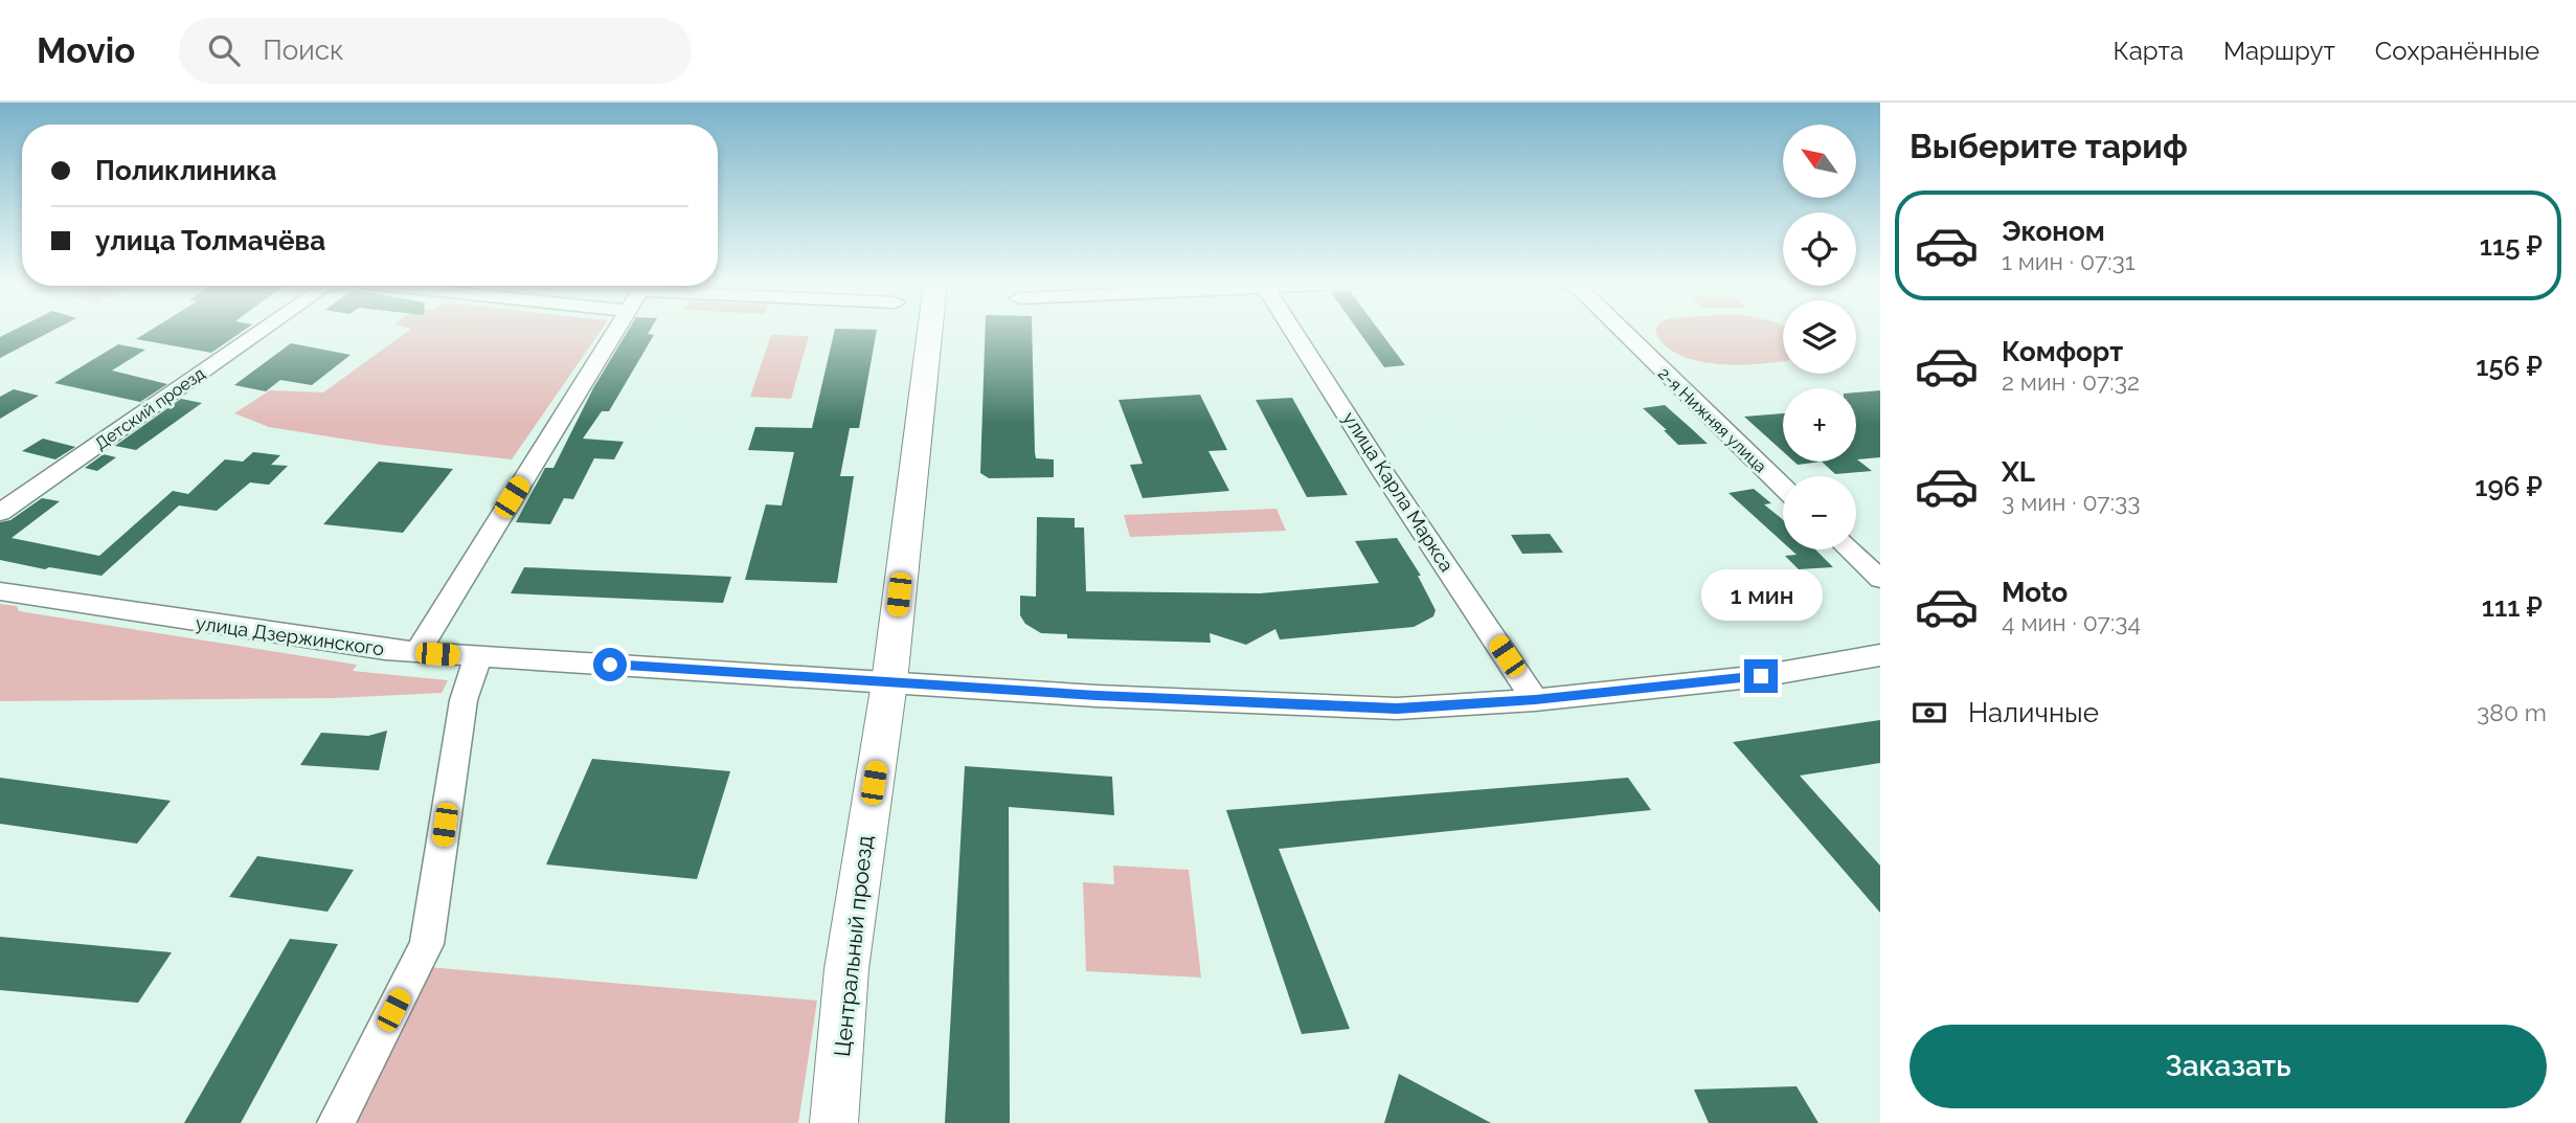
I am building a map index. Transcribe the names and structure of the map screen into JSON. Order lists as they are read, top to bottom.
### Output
{
  "streets": {
    "main road": ["Центральный проезд"],
    "street": [
      "Детский проезд",
      "2-я Нижняя улица",
      "улица Карла Маркса",
      "улица Дзержинского"
    ]
  },
  "crossings": [
    ["улица Карла Маркса", "улица Дзержинского"],
    ["улица Дзержинского", "Центральный проезд"]
  ],
  "north": "top left",
  "page": {
    "header": "Movio",
    "search": "Поиск",
    "nav": ["Карта", "Маршрут", "Сохранённые"],
    "heading": "Выберите тариф",
    "map_buttons": ["+", "−"],
    "banner": ["Поликлиника", "улица Толмачёва"],
    "list": [
      {
        "name": "Эконом",
        "note": "1 мин · 07:31",
        "value": "115 ₽"
      },
      {
        "name": "Комфорт",
        "note": "2 мин · 07:32",
        "value": "156 ₽"
      },
      {
        "name": "XL",
        "note": "3 мин · 07:33",
        "value": "196 ₽"
      },
      {
        "name": "Moto",
        "note": "4 мин · 07:34",
        "value": "111 ₽"
      }
    ],
    "bubble": "1 мин",
    "pay": ["Наличные", "380 m"],
    "buttons": "Заказать"
  }
}
